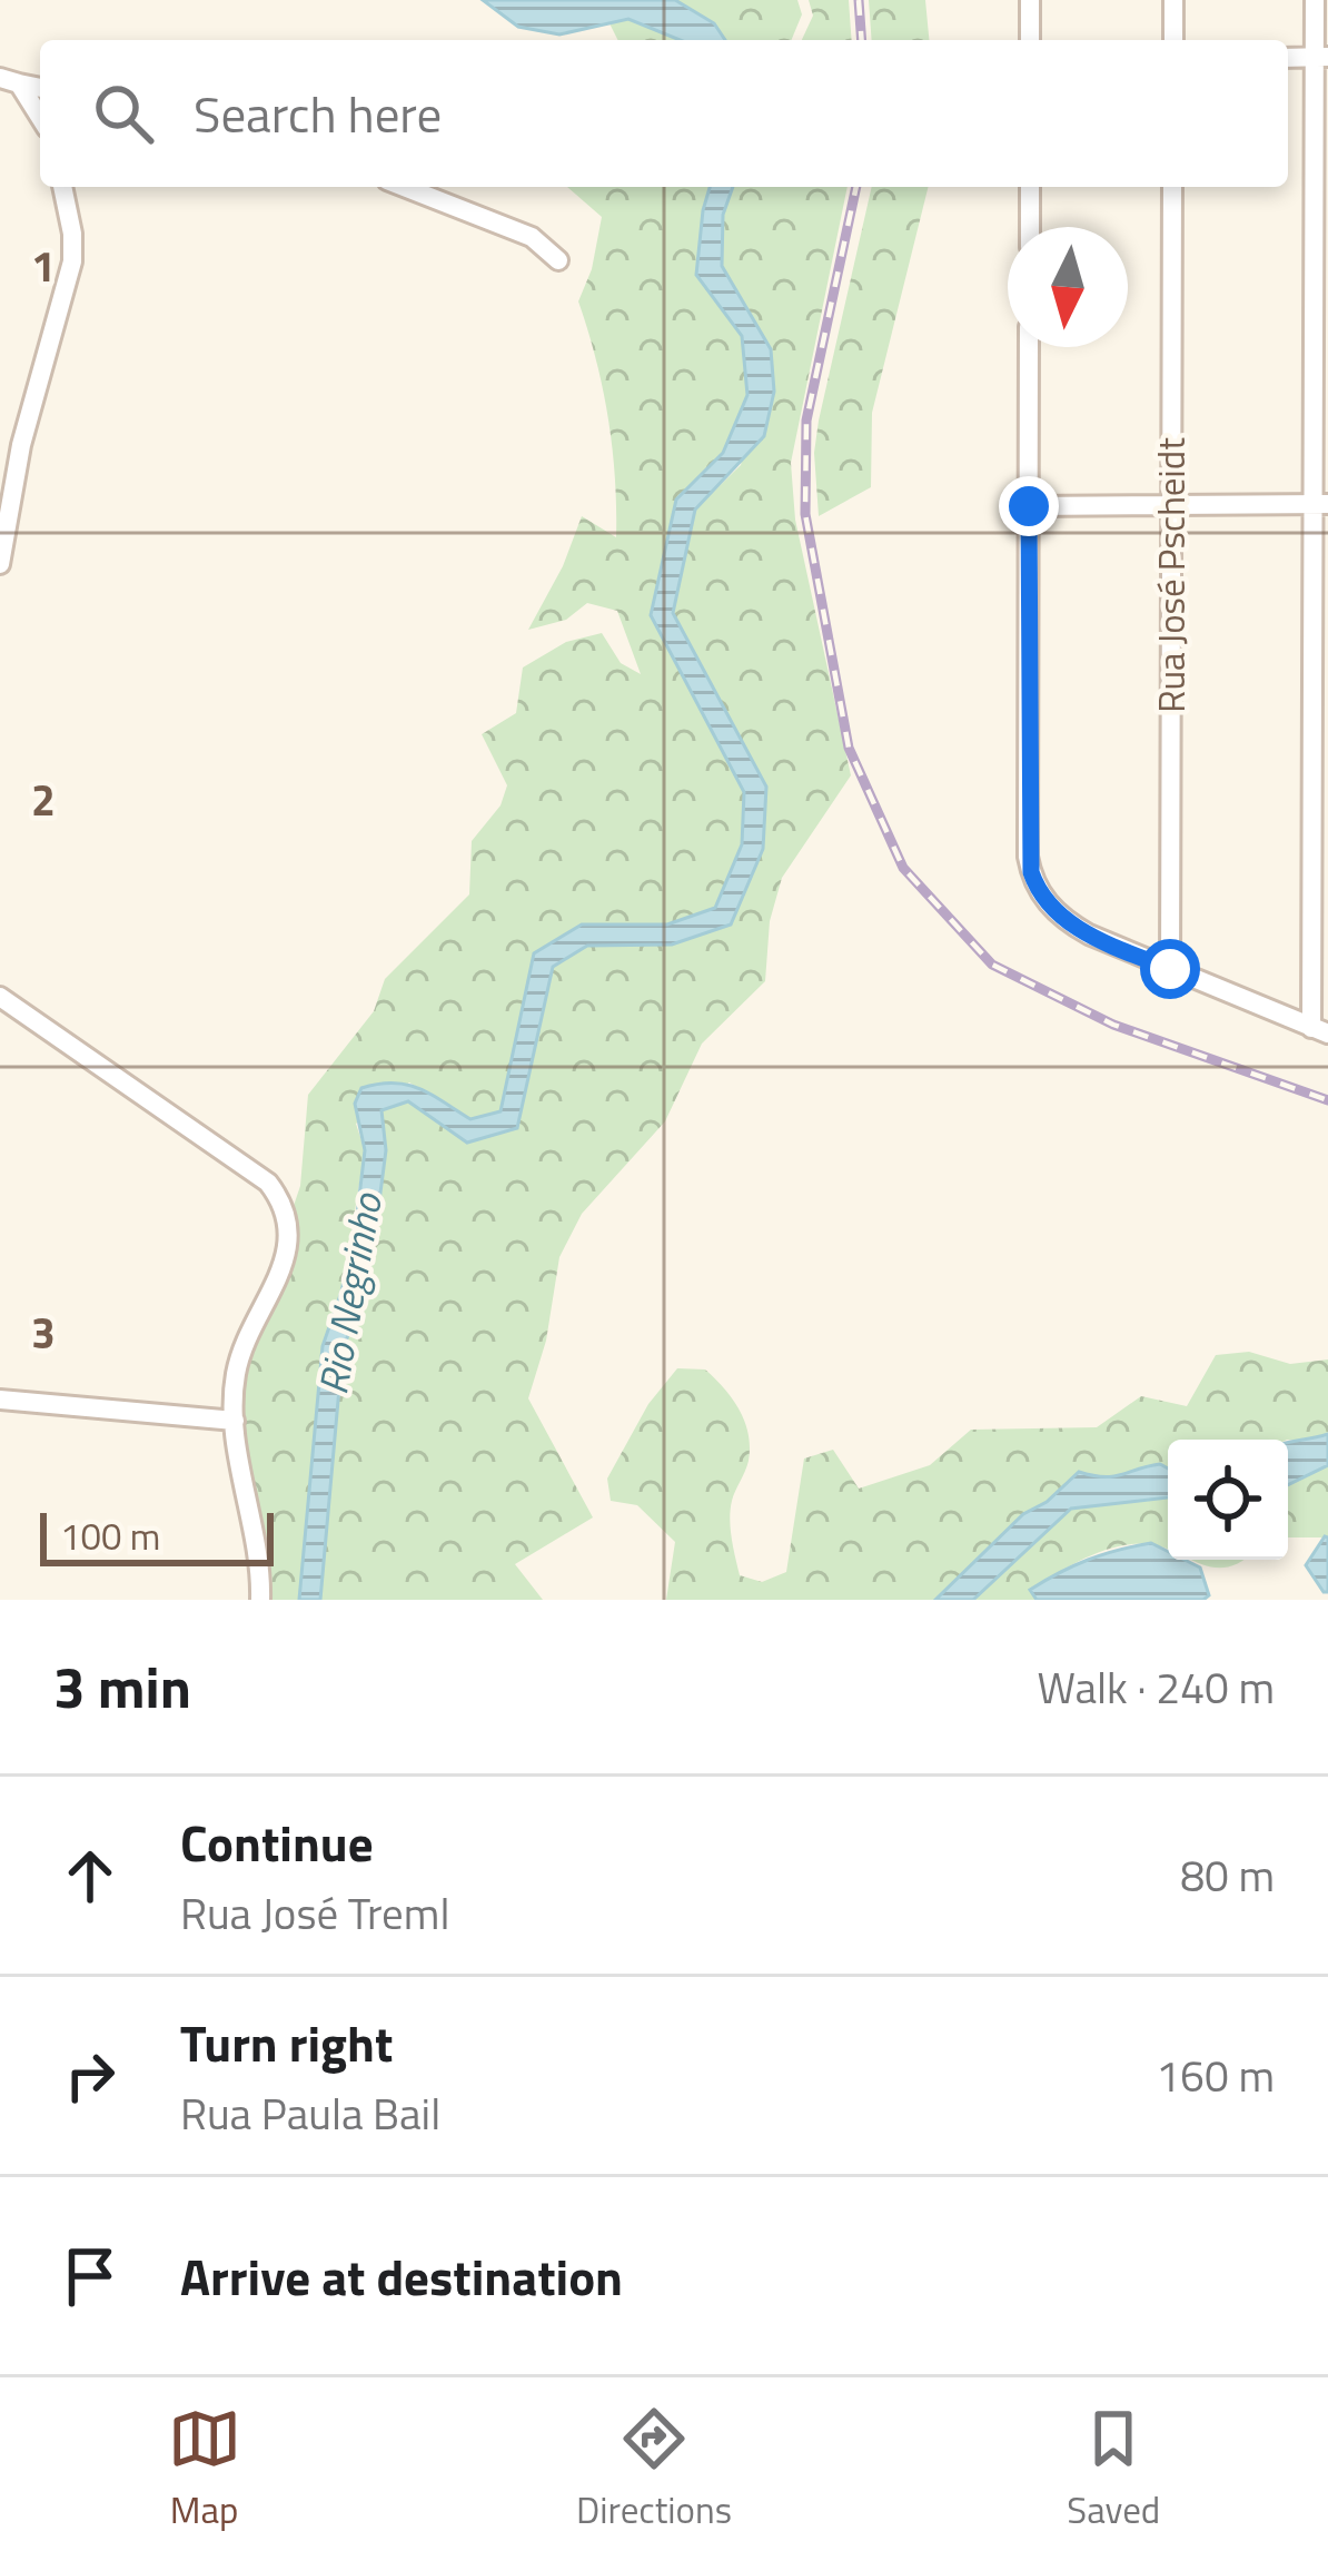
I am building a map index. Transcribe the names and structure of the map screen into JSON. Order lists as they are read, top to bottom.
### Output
{
  "streets": {
    "street": ["Rua José Pscheidt"]
  },
  "water": ["Rio Negrinho"],
  "scale_bar": "100 m",
  "north": "bottom",
  "page": {
    "search": "Search here",
    "scale": "100 m",
    "heading": ["3 min", "Walk · 240 m"],
    "list": [
      ["Continue", "Rua José Treml", "80 m"],
      ["Turn right", "Rua Paula Bail", "160 m"],
      "Arrive at destination"
    ],
    "nav": ["Map", "Directions", "Saved"]
  },
  "grid": {
    "rows": ["1", "2", "3"]
  }
}
